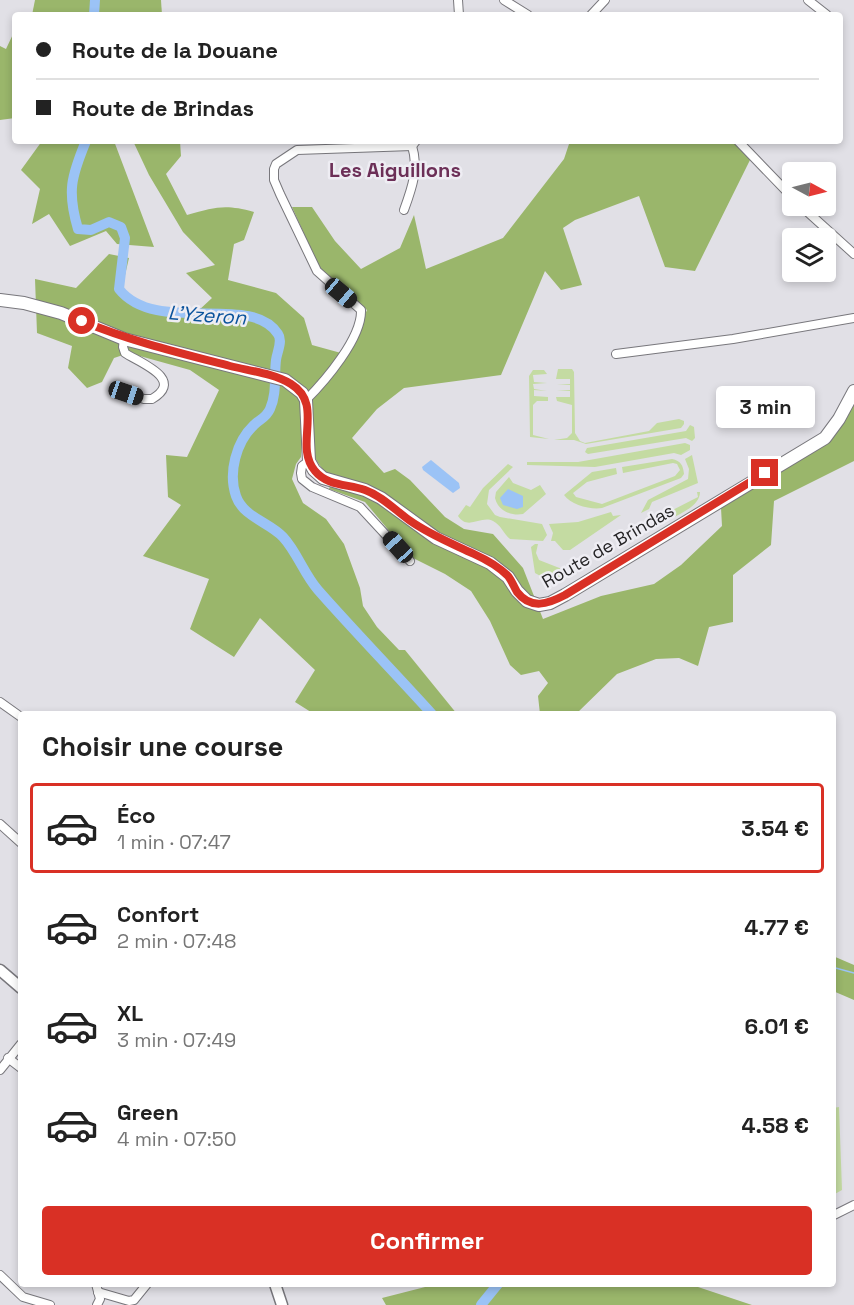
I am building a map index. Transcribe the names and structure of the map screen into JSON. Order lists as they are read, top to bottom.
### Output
{
  "streets": {
    "main road": ["Route de Brindas"]
  },
  "districts": ["Les Aiguillons"],
  "water": ["L'Yzeron"],
  "north": "right",
  "page": {
    "banner": ["Route de la Douane", "Route de Brindas"],
    "bubble": "3 min",
    "heading": "Choisir une course",
    "list": [
      {
        "name": "Éco",
        "note": "1 min · 07:47",
        "value": "3.54 €"
      },
      {
        "name": "Confort",
        "note": "2 min · 07:48",
        "value": "4.77 €"
      },
      {
        "name": "XL",
        "note": "3 min · 07:49",
        "value": "6.01 €"
      },
      {
        "name": "Green",
        "note": "4 min · 07:50",
        "value": "4.58 €"
      }
    ],
    "buttons": "Confirmer"
  }
}
